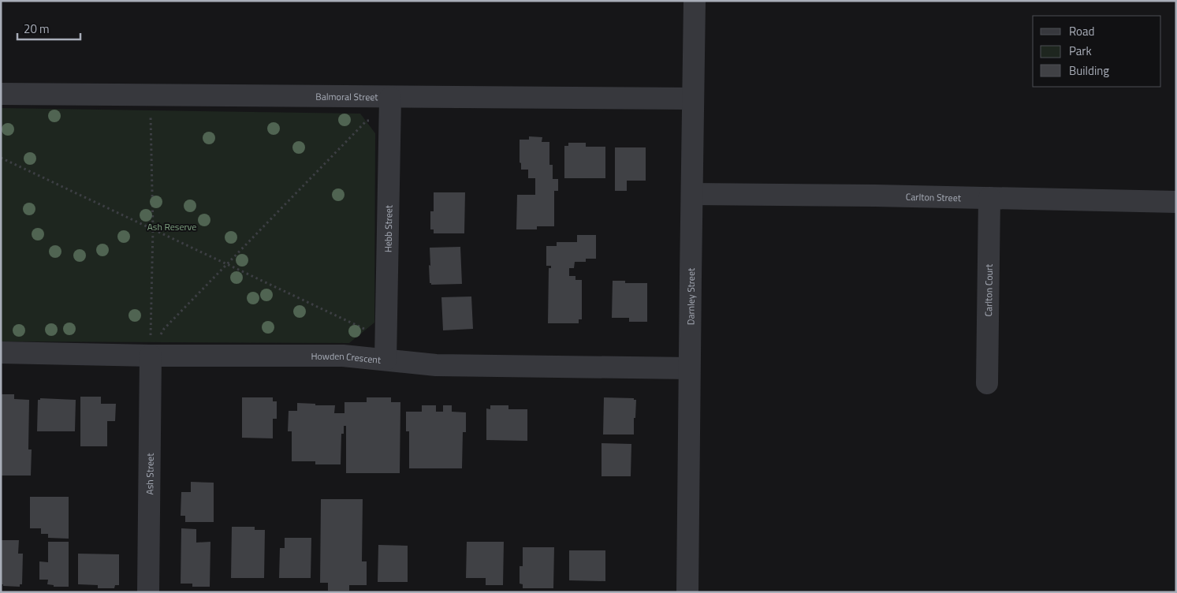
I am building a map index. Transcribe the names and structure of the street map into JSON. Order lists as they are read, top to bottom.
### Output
{
  "streets": {
    "street": [
      "Balmoral Street",
      "Carlton Street",
      "Hebb Street",
      "Carlton Court",
      "Darnley Street",
      "Howden Crescent",
      "Ash Street"
    ]
  },
  "crossings": [
    ["Balmoral Street", "Hebb Street"],
    ["Balmoral Street", "Darnley Street"],
    ["Carlton Street", "Carlton Court"],
    ["Carlton Street", "Darnley Street"],
    ["Hebb Street", "Howden Crescent"],
    ["Darnley Street", "Howden Crescent"],
    ["Howden Crescent", "Ash Street"]
  ],
  "parks": ["Ash Reserve"],
  "legend": ["Road", "Park", "Building"],
  "scale_bar": "20 m"
}
